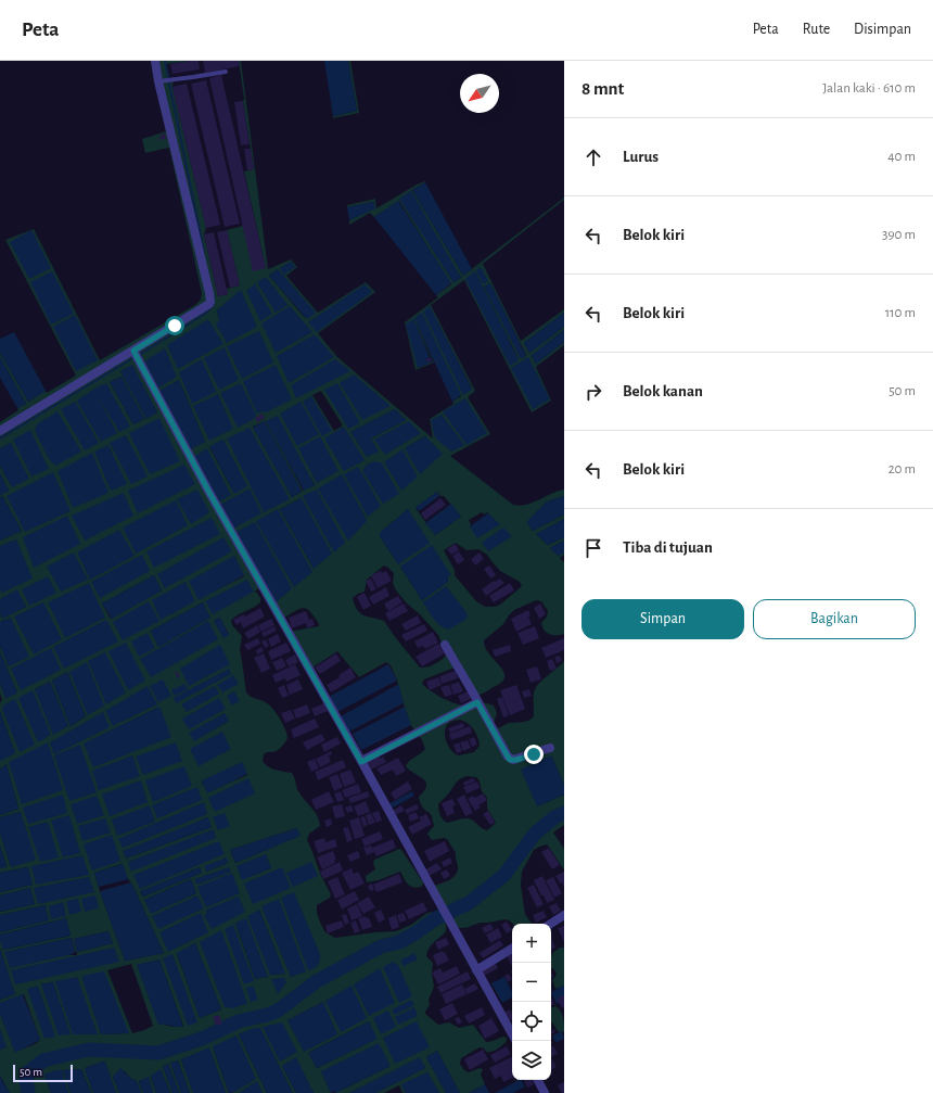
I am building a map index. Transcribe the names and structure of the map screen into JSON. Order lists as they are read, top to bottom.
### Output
{
  "scale_bar": "50 m",
  "north": "bottom left",
  "page": {
    "header": "Peta",
    "nav": ["Peta", "Rute", "Disimpan"],
    "heading": ["8 mnt", "Jalan kaki · 610 m"],
    "list": [
      ["Lurus", "40 m"],
      ["Belok kiri", "390 m"],
      ["Belok kiri", "110 m"],
      ["Belok kanan", "50 m"],
      ["Belok kiri", "20 m"],
      "Tiba di tujuan"
    ],
    "buttons": ["Simpan", "Bagikan"],
    "map_buttons": ["+", "−"],
    "scale": "50 m"
  }
}
